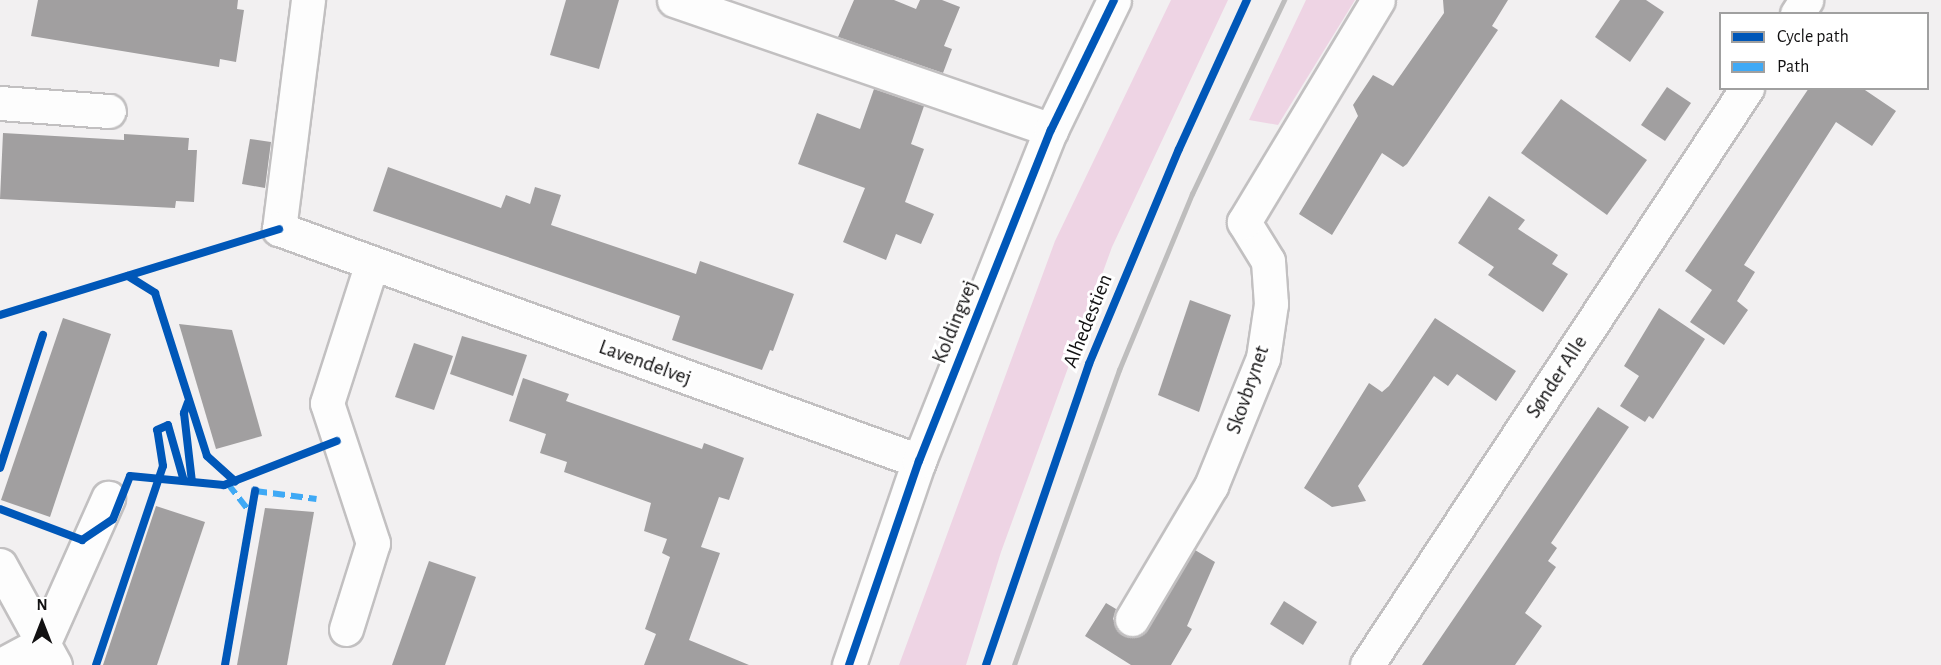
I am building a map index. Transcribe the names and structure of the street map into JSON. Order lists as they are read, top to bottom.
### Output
{
  "streets": {
    "street": [
      "Koldingvej",
      "Lavendelvej",
      "Sønder Alle",
      "Skovbrynet"
    ],
    "cycle path": ["Alhedestien"]
  },
  "crossings": [
    ["Koldingvej", "Lavendelvej"]
  ],
  "legend": ["Cycle path", "Path"],
  "north": "top"
}
